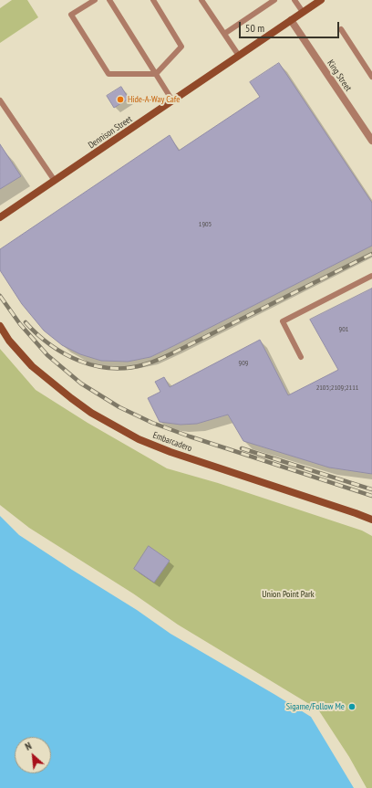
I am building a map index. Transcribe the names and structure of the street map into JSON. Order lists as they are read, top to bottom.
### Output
{
  "streets": {
    "main road": ["Dennison Street", "Embarcadero"],
    "street": ["King Street"]
  },
  "crossings": [
    ["King Street", "Dennison Street"]
  ],
  "parks": ["Union Point Park"],
  "places": ["Hide-A-Way Cafe", "Sigame/Follow Me"],
  "house_numbers": [
    "1905",
    "901",
    "909",
    "2105;2109;2111"
  ],
  "scale_bar": "50 m",
  "north": "top left"
}
